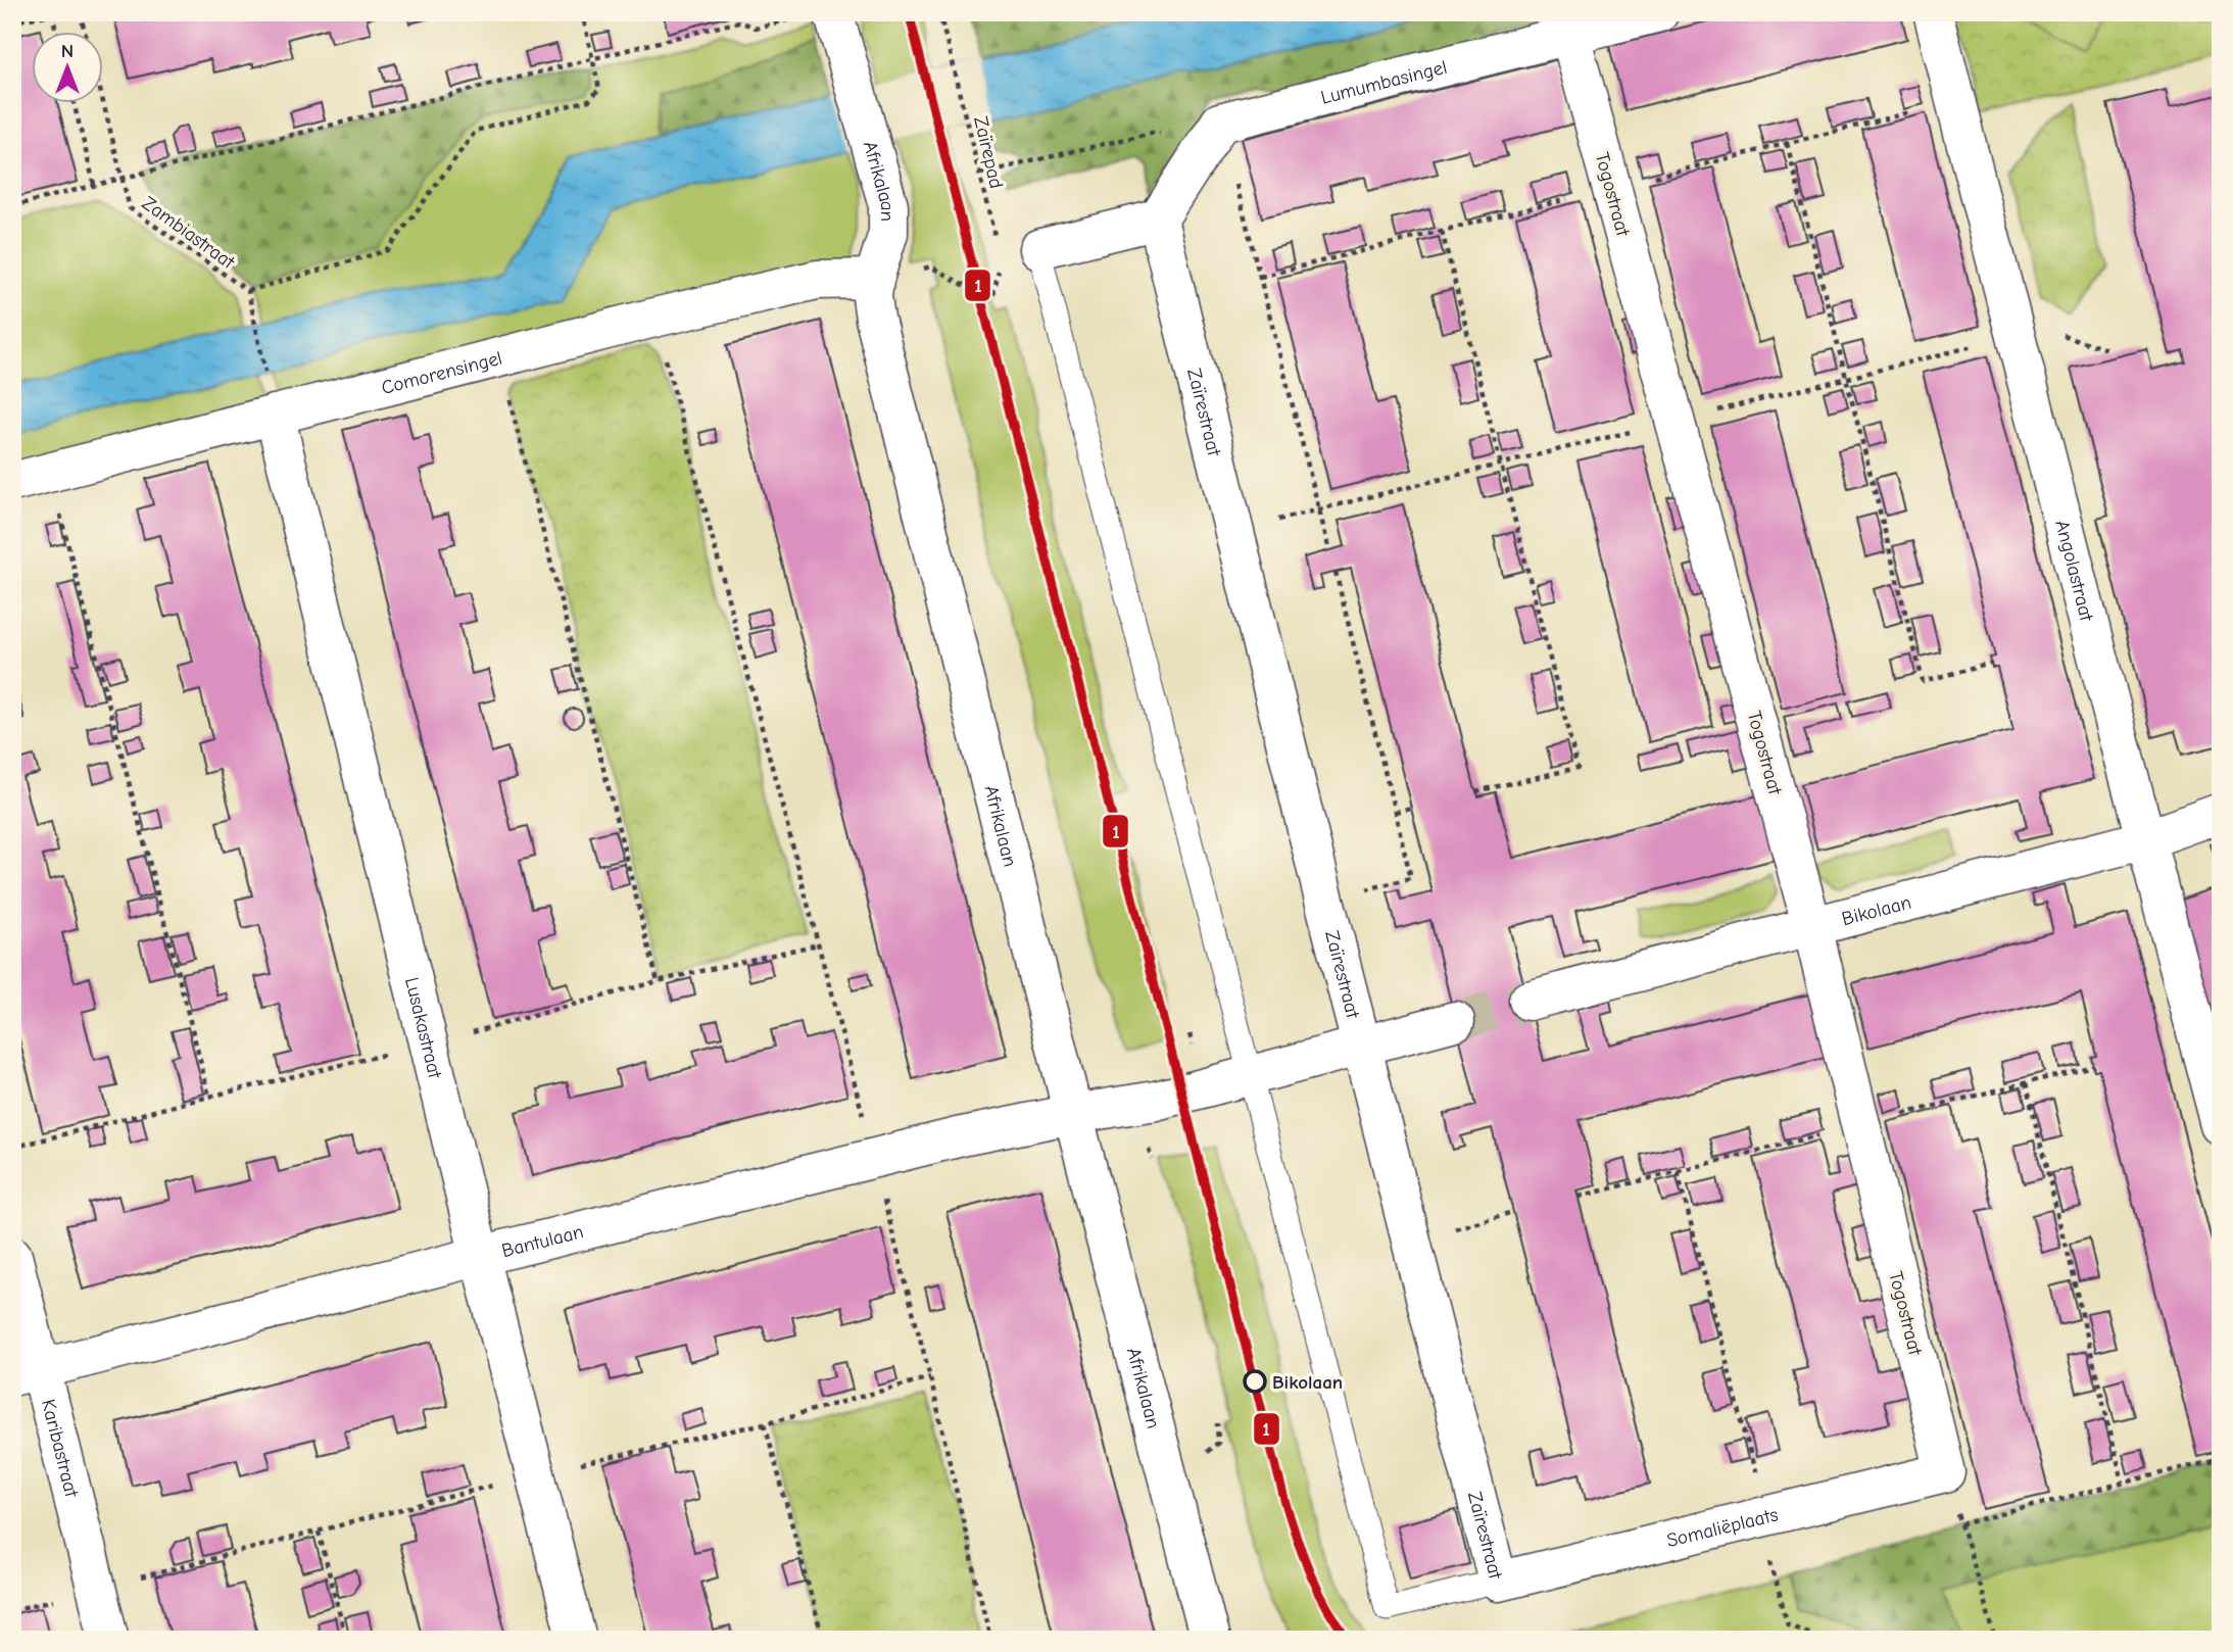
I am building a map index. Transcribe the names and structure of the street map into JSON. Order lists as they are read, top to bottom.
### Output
{
  "streets": {
    "street": [
      "Lumumbasingel",
      "Afrikalaan",
      "Togostraat",
      "Comorensingel",
      "Zaïrestraat",
      "Angolastraat",
      "Bikolaan",
      "Lusakastraat",
      "Bantulaan",
      "Karibastraat",
      "Somaliëplaats"
    ],
    "path": ["Zaïrepad", "Zambiastraat"]
  },
  "crossings": [
    ["Lumumbasingel", "Togostraat"],
    ["Afrikalaan", "Comorensingel"],
    ["Afrikalaan", "Bantulaan"],
    ["Togostraat", "Bikolaan"],
    ["Togostraat", "Somaliëplaats"],
    ["Comorensingel", "Lusakastraat"],
    ["Zaïrestraat", "Somaliëplaats"],
    ["Angolastraat", "Bikolaan"],
    ["Lusakastraat", "Bantulaan"],
    ["Bantulaan", "Karibastraat"]
  ],
  "places": ["Bikolaan"],
  "lines": ["transit line 1"],
  "north": "top"
}
